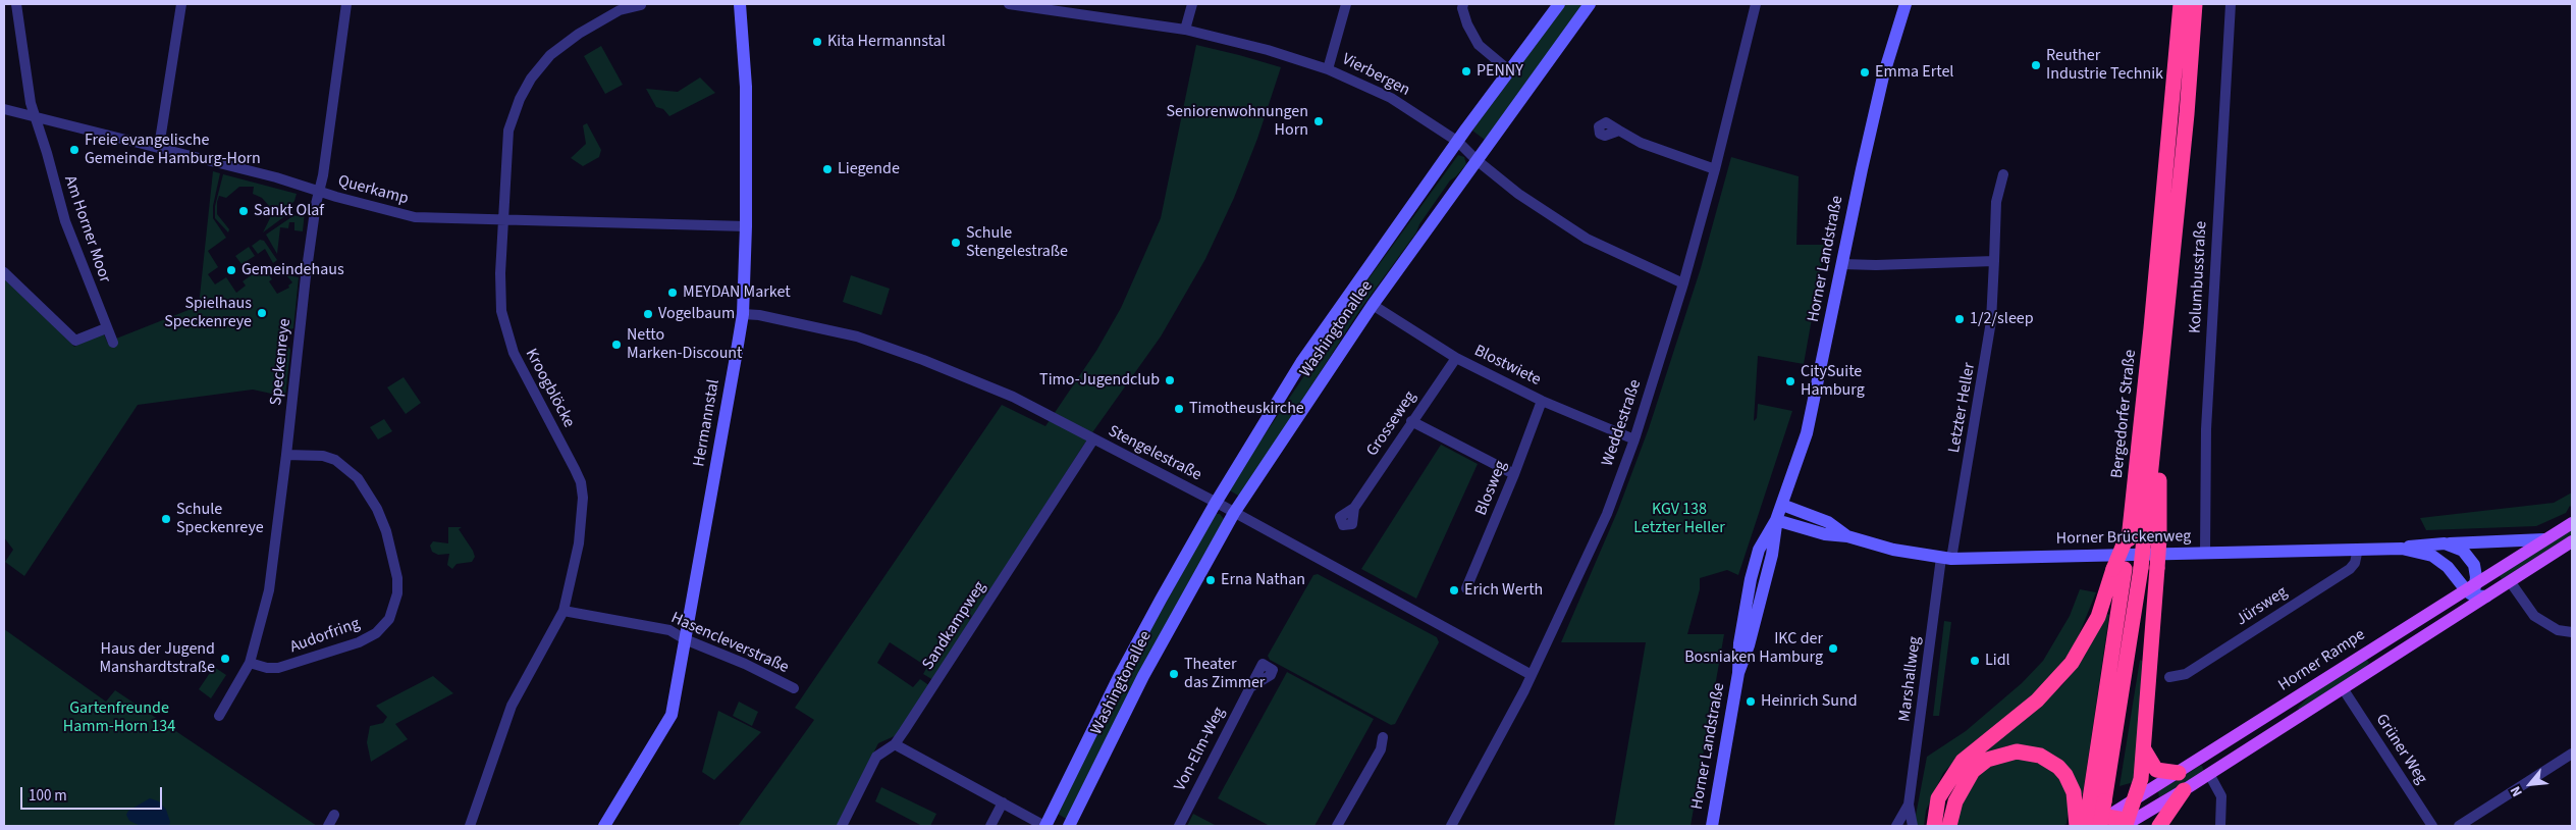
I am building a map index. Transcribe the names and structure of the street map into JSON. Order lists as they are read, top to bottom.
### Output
{
  "streets": {
    "highway": ["Bergedorfer Straße"],
    "main road": ["Horner Rampe"],
    "street": [
      "Vierbergen",
      "Querkamp",
      "Am Horner Moor",
      "Horner Landstraße",
      "Kolumbusstraße",
      "Washingtonallee",
      "Speckenreye",
      "Blostwiete",
      "Kroogblöcke",
      "Letzter Heller",
      "Hermannstal",
      "Weddestraße",
      "Grosseweg",
      "Stengelestraße",
      "Blosweg",
      "Horner Brückenweg",
      "Jürsweg",
      "Sandkampweg",
      "Audorfring",
      "Hasencleverstraße",
      "Marshallweg",
      "Von-Elm-Weg",
      "Grüner Weg"
    ]
  },
  "crossings": [
    ["Vierbergen", "Washingtonallee"],
    ["Vierbergen", "Weddestraße"],
    ["Querkamp", "Am Horner Moor"],
    ["Querkamp", "Speckenreye"],
    ["Querkamp", "Kroogblöcke"],
    ["Querkamp", "Hermannstal"],
    ["Horner Landstraße", "Horner Brückenweg"],
    ["Kolumbusstraße", "Horner Brückenweg"],
    ["Washingtonallee", "Blostwiete"],
    ["Washingtonallee", "Stengelestraße"],
    ["Speckenreye", "Audorfring"],
    ["Blostwiete", "Weddestraße"],
    ["Blostwiete", "Grosseweg"],
    ["Blostwiete", "Blosweg"],
    ["Kroogblöcke", "Hasencleverstraße"],
    ["Letzter Heller", "Horner Brückenweg"],
    ["Letzter Heller", "Marshallweg"],
    ["Hermannstal", "Stengelestraße"],
    ["Hermannstal", "Hasencleverstraße"],
    ["Weddestraße", "Stengelestraße"],
    ["Stengelestraße", "Sandkampweg"],
    ["Horner Brückenweg", "Jürsweg"],
    ["Horner Brückenweg", "Horner Rampe"],
    ["Horner Brückenweg", "Marshallweg"],
    ["Horner Rampe", "Grüner Weg"]
  ],
  "parks": ["KGV 138 Letzter Heller", "Gartenfreunde Hamm-Horn 134"],
  "places": [
    "Kita Hermannstal",
    "Reuther Industrie Technik",
    "PENNY",
    "Emma Ertel",
    "Seniorenwohnungen Horn",
    "Freie evangelische Gemeinde Hamburg-Horn",
    "Liegende",
    "Sankt Olaf",
    "Schule Stengelestraße",
    "Gemeindehaus",
    "MEYDAN Market",
    "Spielhaus Speckenreye",
    "Vogelbaum",
    "1/2/sleep",
    "Netto Marken-Discount",
    "Timo-Jugendclub",
    "CitySuite Hamburg",
    "Timotheuskirche",
    "Schule Speckenreye",
    "Erna Nathan",
    "Erich Werth",
    "IKC der Bosniaken Hamburg",
    "Haus der Jugend Manshardtstraße",
    "Lidl",
    "Theater das Zimmer",
    "Heinrich Sund"
  ],
  "scale_bar": "100 m",
  "north": "bottom left"
}
